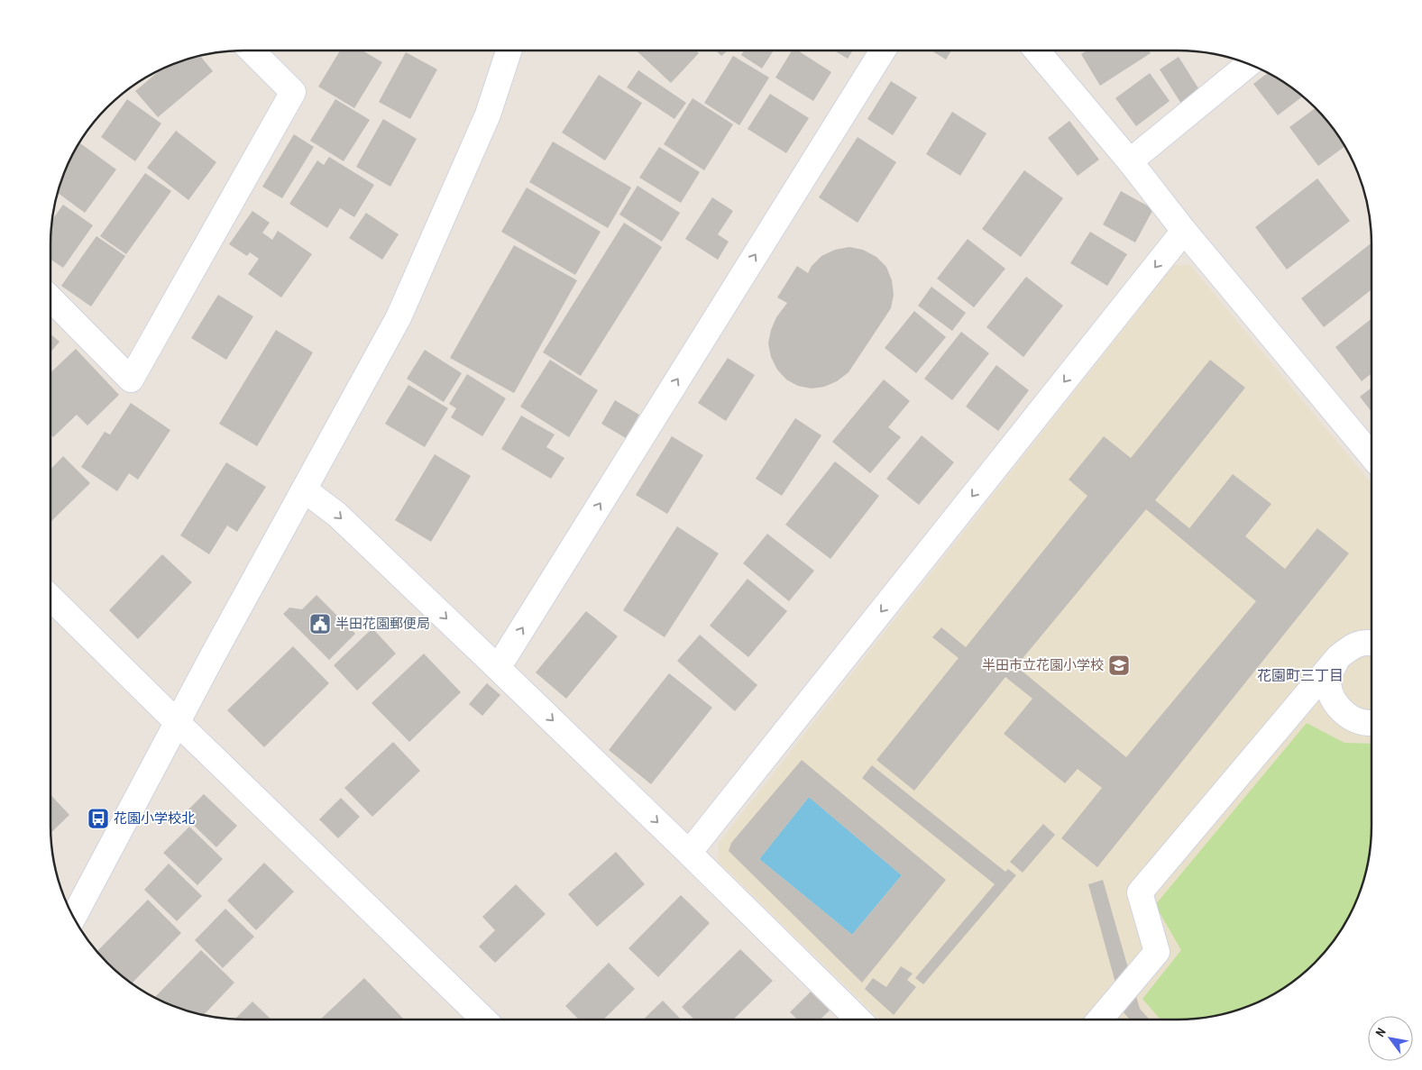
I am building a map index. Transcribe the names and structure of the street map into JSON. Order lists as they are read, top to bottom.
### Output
{
  "districts": ["花園町三丁目"],
  "places": {
    "public building": ["半田花園郵便局"],
    "school or university": ["半田市立花園小学校"],
    "bus stop": ["花園小学校北"]
  },
  "north": "top left"
}
